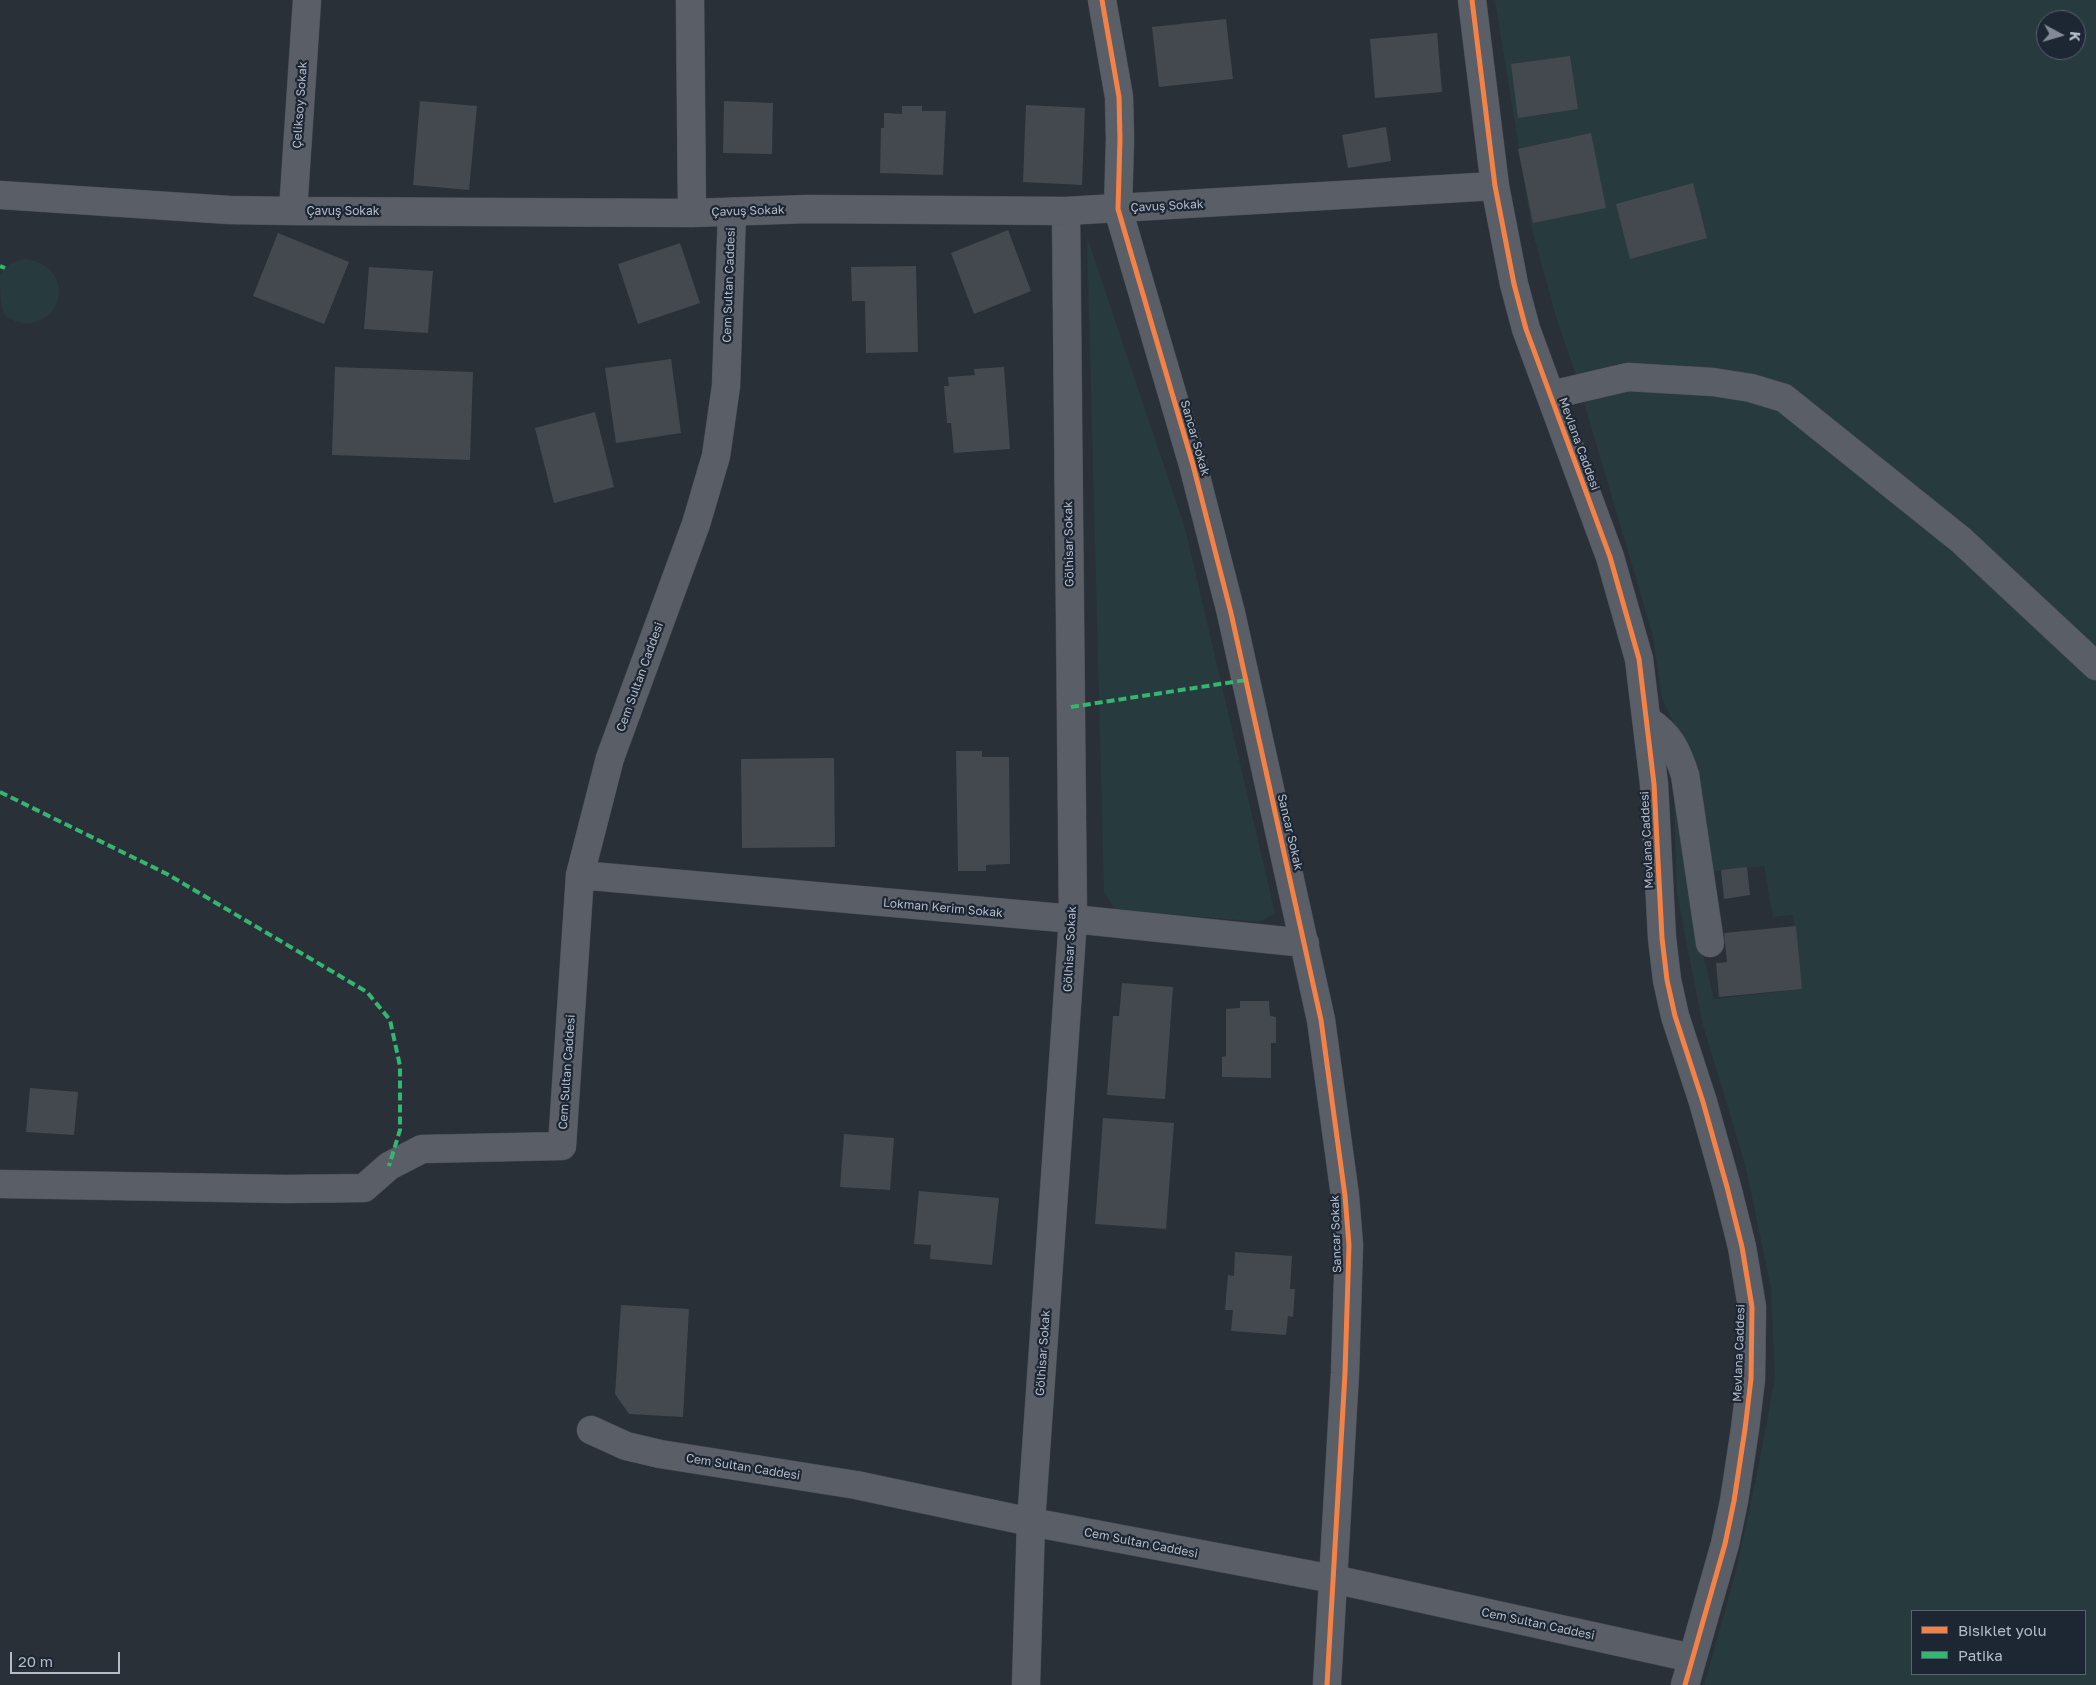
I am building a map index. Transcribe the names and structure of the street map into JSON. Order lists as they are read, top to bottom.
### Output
{
  "streets": {
    "street": [
      "Çeliksoy Sokak",
      "Çavuş Sokak",
      "Cem Sultan Caddesi",
      "Sancar Sokak",
      "Mevlana Caddesi",
      "Gölhisar Sokak",
      "Lokman Kerim Sokak"
    ]
  },
  "crossings": [
    ["Çeliksoy Sokak", "Çavuş Sokak"],
    ["Çavuş Sokak", "Cem Sultan Caddesi"],
    ["Çavuş Sokak", "Sancar Sokak"],
    ["Çavuş Sokak", "Mevlana Caddesi"],
    ["Çavuş Sokak", "Gölhisar Sokak"],
    ["Cem Sultan Caddesi", "Sancar Sokak"],
    ["Cem Sultan Caddesi", "Mevlana Caddesi"],
    ["Cem Sultan Caddesi", "Gölhisar Sokak"],
    ["Cem Sultan Caddesi", "Lokman Kerim Sokak"],
    ["Sancar Sokak", "Lokman Kerim Sokak"],
    ["Gölhisar Sokak", "Lokman Kerim Sokak"]
  ],
  "legend": ["Bisiklet yolu", "Patika"],
  "scale_bar": "20 m",
  "north": "right"
}
